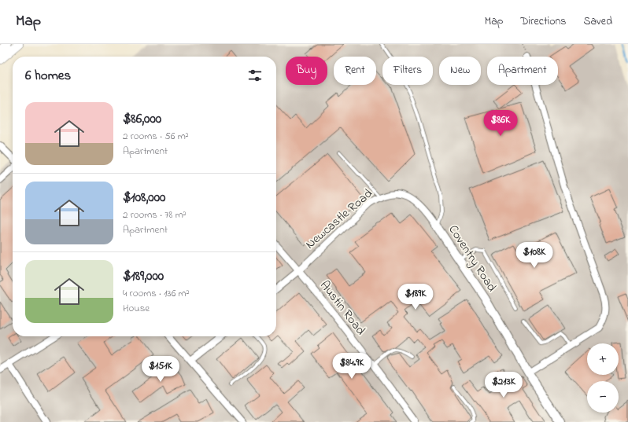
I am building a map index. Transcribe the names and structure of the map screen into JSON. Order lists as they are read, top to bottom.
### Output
{
  "streets": {
    "street": ["Newcastle Road", "Coventry Road", "Austin Road"]
  },
  "crossings": [
    ["Newcastle Road", "Coventry Road"],
    ["Newcastle Road", "Austin Road"]
  ],
  "page": {
    "header": "Map",
    "nav": ["Map", "Directions", "Saved"],
    "chip": [
      "Buy",
      "Rent",
      "Filters",
      "New",
      "Apartment"
    ],
    "heading": "6 homes",
    "list": [
      {
        "name": "$86,000",
        "note": "2 rooms · 56 m² · Apartment"
      },
      {
        "name": "$108,000",
        "note": "2 rooms · 78 m² · Apartment"
      },
      {
        "name": "$189,000",
        "note": "4 rooms · 136 m² · House"
      }
    ],
    "price": [
      "$86K",
      "$108K",
      "$189K",
      "$84.9K",
      "$151K",
      "$213K"
    ],
    "map_buttons": ["+", "−"]
  }
}
